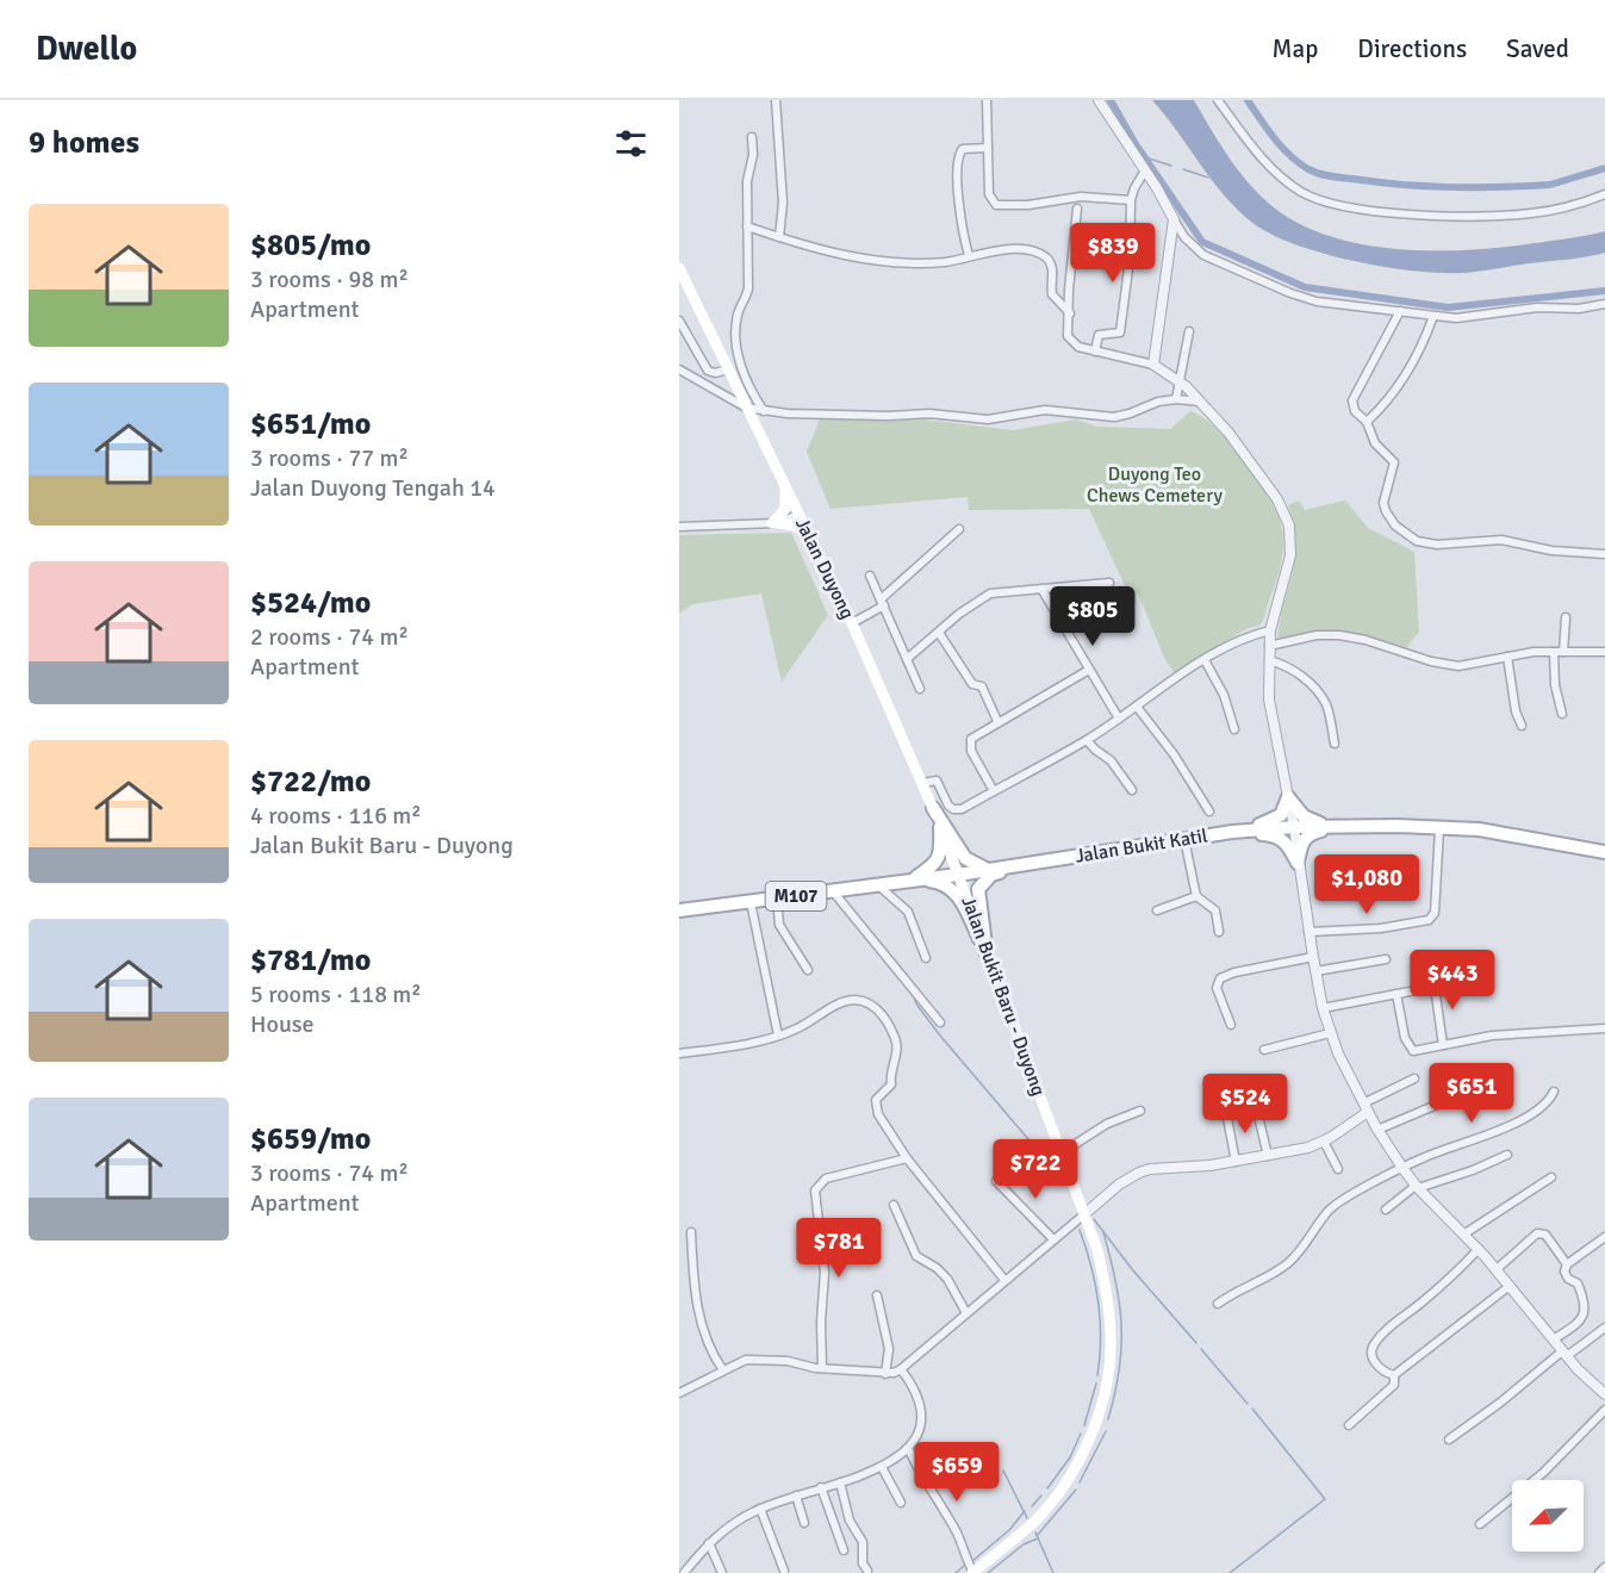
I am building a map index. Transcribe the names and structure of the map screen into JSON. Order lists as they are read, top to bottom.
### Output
{
  "streets": {
    "main road": [
      "Jalan Duyong",
      "Jalan Bukit Katil",
      "M107",
      "Jalan Bukit Baru - Duyong"
    ]
  },
  "crossings": [
    ["Jalan Duyong", "Jalan Bukit Katil"],
    ["Jalan Duyong", "Jalan Bukit Baru - Duyong"],
    ["Jalan Bukit Katil", "Jalan Bukit Baru - Duyong"]
  ],
  "parks": ["Duyong Teo Chews Cemetery"],
  "north": "bottom left",
  "page": {
    "header": "Dwello",
    "nav": ["Map", "Directions", "Saved"],
    "heading": "9 homes",
    "list": [
      {
        "name": "$805/mo",
        "note": "3 rooms · 98 m² · Apartment"
      },
      {
        "name": "$651/mo",
        "note": "3 rooms · 77 m² · Jalan Duyong Tengah 14"
      },
      {
        "name": "$524/mo",
        "note": "2 rooms · 74 m² · Apartment"
      },
      {
        "name": "$722/mo",
        "note": "4 rooms · 116 m² · Jalan Bukit Baru - Duyong"
      },
      {
        "name": "$781/mo",
        "note": "5 rooms · 118 m² · House"
      },
      {
        "name": "$659/mo",
        "note": "3 rooms · 74 m² · Apartment"
      }
    ],
    "price": [
      "$839",
      "$805",
      "$1,080",
      "$443",
      "$651",
      "$524",
      "$722",
      "$781",
      "$659"
    ]
  }
}
